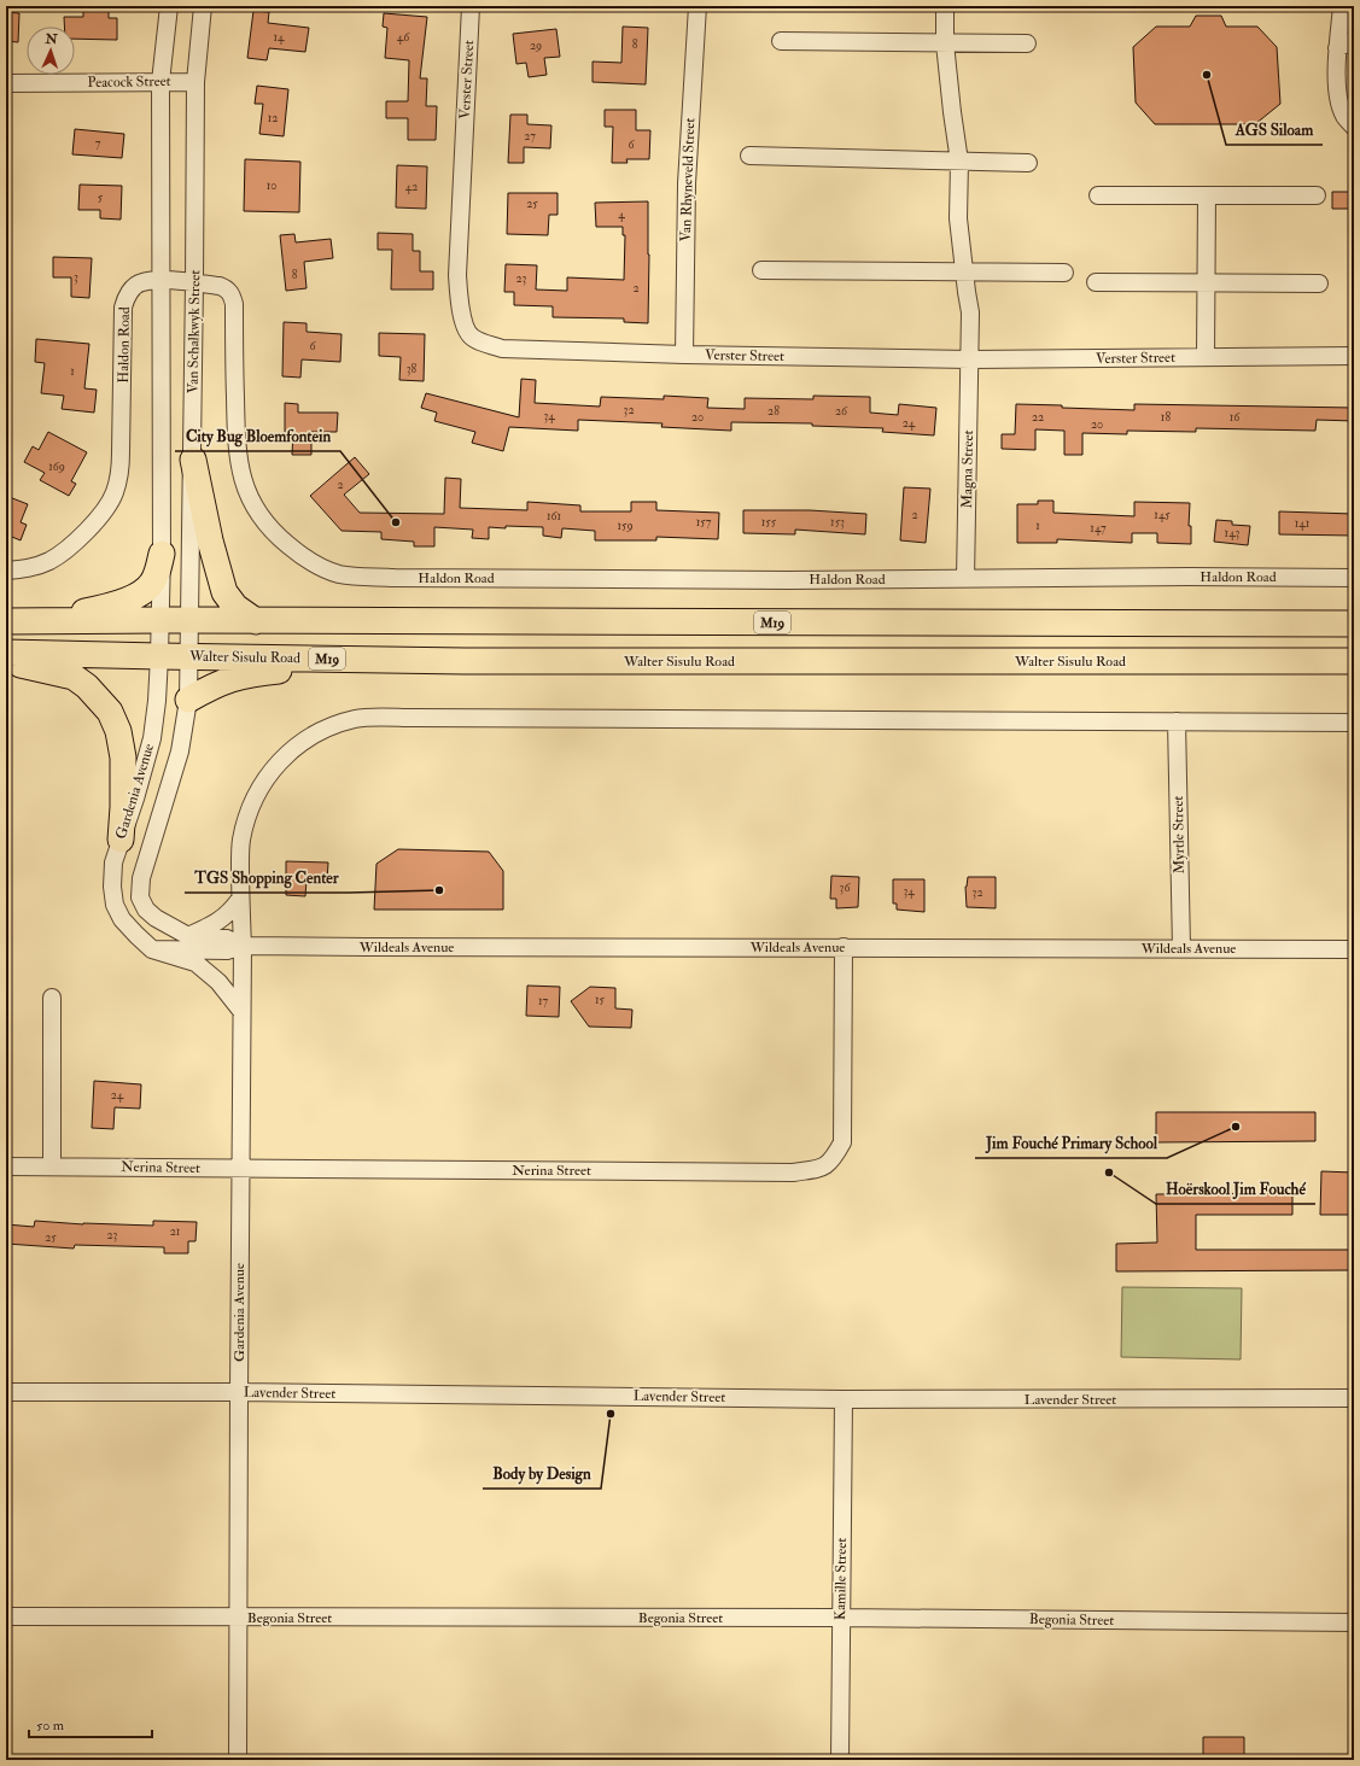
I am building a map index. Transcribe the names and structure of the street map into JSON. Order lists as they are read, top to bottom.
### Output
{
  "streets": {
    "highway": ["M19", "Walter Sisulu Road"],
    "street": [
      "Verster Street",
      "Peacock Street",
      "Van Rhyneveld Street",
      "Van Schalkwyk Street",
      "Haldon Road",
      "Magna Street",
      "Gardenia Avenue",
      "Myrtle Street",
      "Wildeals Avenue",
      "Nerina Street",
      "Lavender Street",
      "Kamille Street",
      "Begonia Street"
    ]
  },
  "crossings": [
    ["Verster Street", "Van Rhyneveld Street"],
    ["Verster Street", "Magna Street"],
    ["Peacock Street", "Van Schalkwyk Street"],
    ["Van Schalkwyk Street", "Haldon Road"],
    ["Van Schalkwyk Street", "M19"],
    ["Van Schalkwyk Street", "Walter Sisulu Road"],
    ["Haldon Road", "Magna Street"],
    ["M19", "Gardenia Avenue"],
    ["Walter Sisulu Road", "Gardenia Avenue"],
    ["Gardenia Avenue", "Wildeals Avenue"],
    ["Gardenia Avenue", "Nerina Street"],
    ["Gardenia Avenue", "Lavender Street"],
    ["Gardenia Avenue", "Begonia Street"],
    ["Myrtle Street", "Wildeals Avenue"],
    ["Wildeals Avenue", "Nerina Street"],
    ["Lavender Street", "Kamille Street"],
    ["Kamille Street", "Begonia Street"]
  ],
  "places": [
    "AGS Siloam",
    "City Bug Bloemfontein",
    "TGS Shopping Center",
    "Jim Fouché Primary School",
    "Hoërskool Jim Fouché",
    "Body by Design"
  ],
  "house_numbers": [
    "14",
    "46",
    "8",
    "29",
    "12",
    "27",
    "7",
    "6",
    "10",
    "42",
    "5",
    "25",
    "4",
    "8",
    "3",
    "23",
    "2",
    "6",
    "38",
    "1",
    "32",
    "28",
    "26",
    "34",
    "20",
    "22",
    "18",
    "16",
    "24",
    "20",
    "169",
    "2",
    "2",
    "145",
    "161",
    "157",
    "155",
    "153",
    "141",
    "159",
    "1",
    "147",
    "143",
    "36",
    "34",
    "32",
    "15",
    "17",
    "24",
    "21",
    "23",
    "25"
  ],
  "scale_bar": "50 m",
  "north": "top"
}
